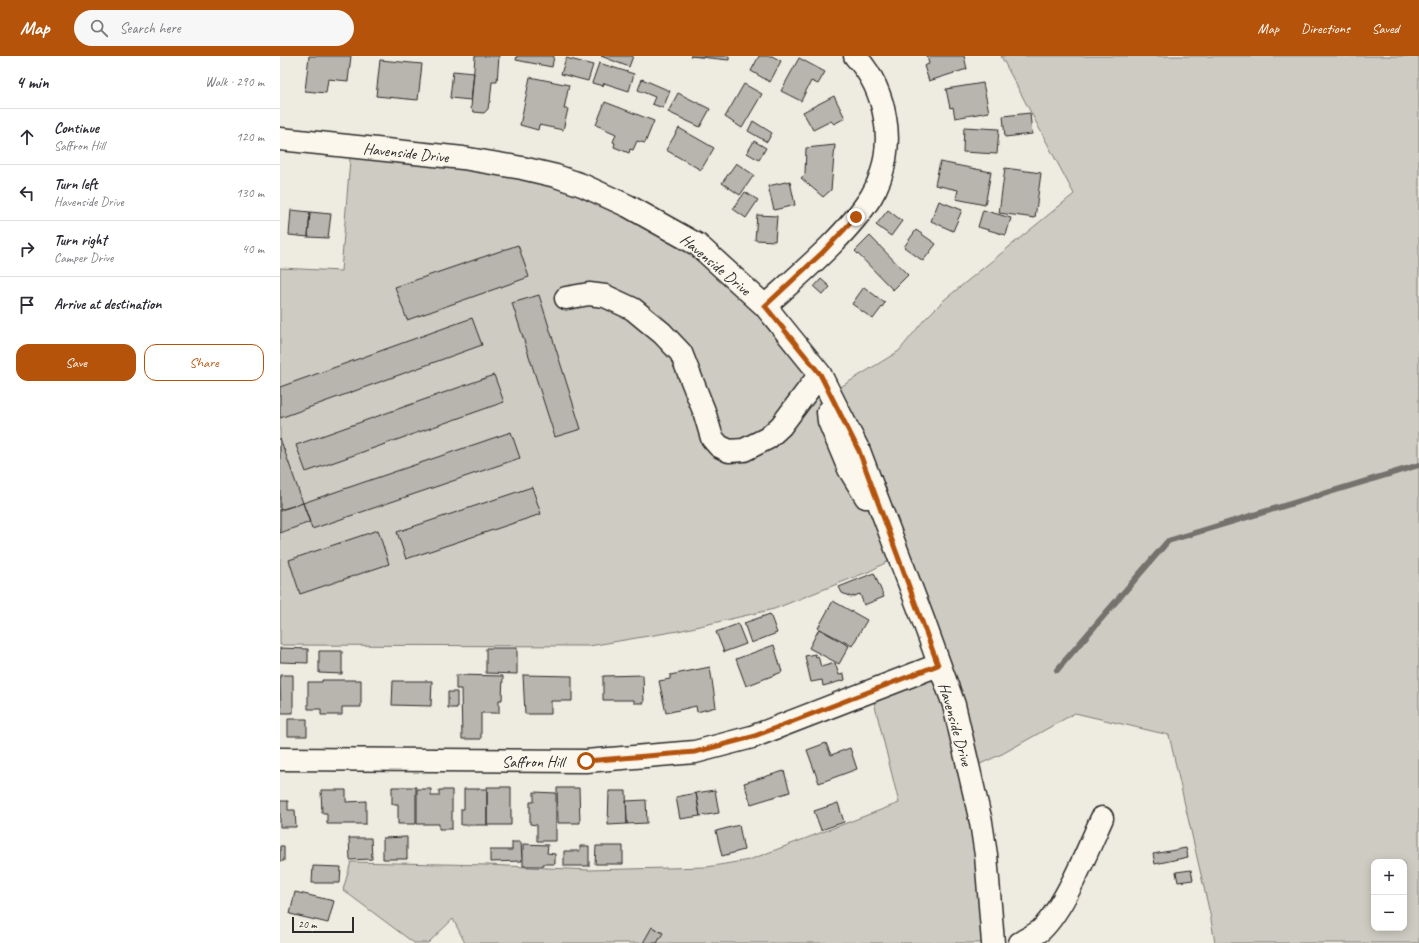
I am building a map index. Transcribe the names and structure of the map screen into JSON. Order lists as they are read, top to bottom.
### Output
{
  "streets": {
    "street": ["Havenside Drive", "Saffron Hill"]
  },
  "crossings": [
    ["Havenside Drive", "Saffron Hill"]
  ],
  "scale_bar": "20 m",
  "page": {
    "header": "Map",
    "search": "Search here",
    "nav": ["Map", "Directions", "Saved"],
    "heading": ["4 min", "Walk · 290 m"],
    "list": [
      ["Continue", "Saffron Hill", "120 m"],
      ["Turn left", "Havenside Drive", "130 m"],
      ["Turn right", "Camper Drive", "40 m"],
      "Arrive at destination"
    ],
    "buttons": ["Save", "Share"],
    "map_buttons": ["+", "−"],
    "scale": "20 m"
  }
}
